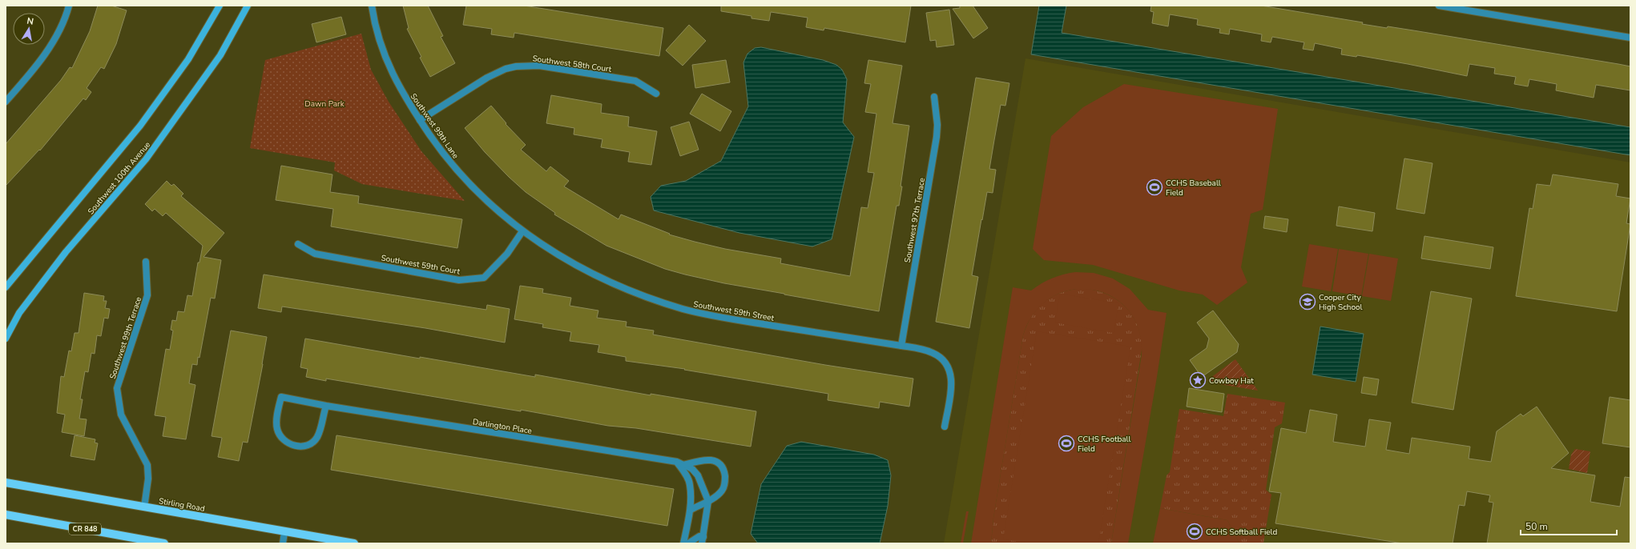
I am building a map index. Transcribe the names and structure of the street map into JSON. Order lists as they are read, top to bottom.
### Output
{
  "streets": {
    "main road": ["Southwest 100th Avenue", "Stirling Road", "CR 848"],
    "street": [
      "Southwest 58th Court",
      "Southwest 99th Lane",
      "Southwest 97th Terrace",
      "Southwest 59th Court",
      "Southwest 59th Street",
      "Southwest 99th Terrace",
      "Darlington Place"
    ]
  },
  "crossings": [
    ["Southwest 58th Court", "Southwest 99th Lane"],
    ["Southwest 99th Lane", "Southwest 59th Court"],
    ["Southwest 99th Lane", "Southwest 59th Street"],
    ["Southwest 97th Terrace", "Southwest 59th Street"],
    ["Southwest 59th Court", "Southwest 59th Street"],
    ["Southwest 99th Terrace", "Stirling Road"]
  ],
  "parks": ["Dawn Park"],
  "places": {
    "sports": ["CCHS Baseball Field", "CCHS Football Field", "CCHS Softball Field"],
    "school or university": ["Cooper City High School"],
    "place": ["Cowboy Hat"]
  },
  "scale_bar": "50 m",
  "north": "top"
}
